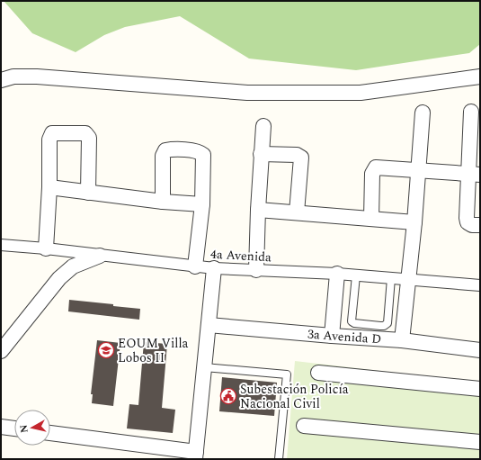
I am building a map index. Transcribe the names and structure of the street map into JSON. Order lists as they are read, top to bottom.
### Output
{
  "streets": {
    "street": ["4a Avenida", "3a Avenida D"]
  },
  "places": {
    "school or university": ["EOUM Villa Lobos II"],
    "public building": ["Subestación Policía Nacional Civil"]
  },
  "north": "left"
}
